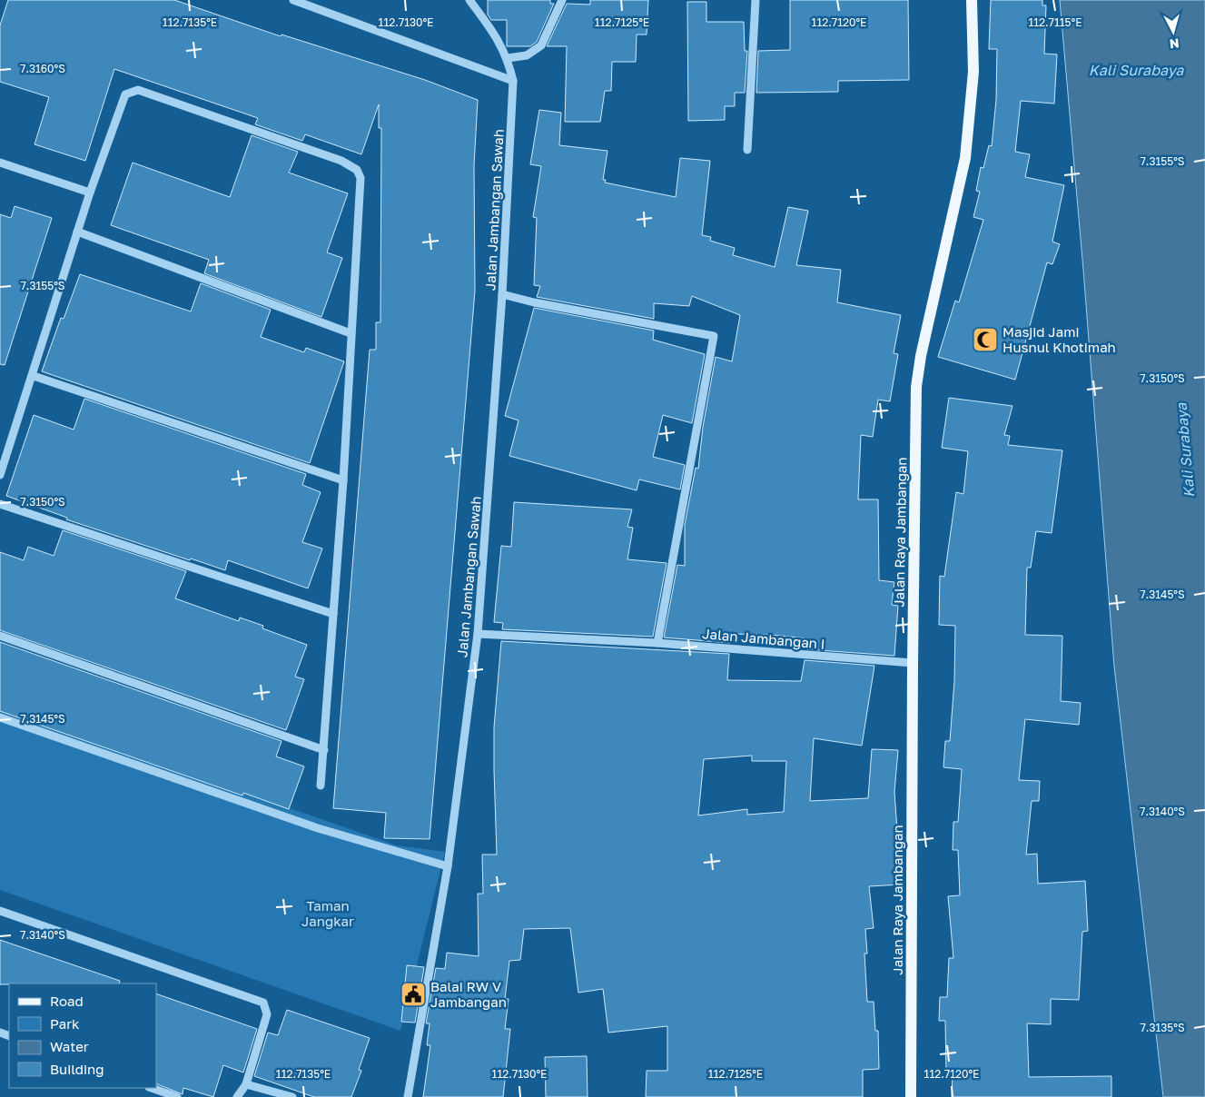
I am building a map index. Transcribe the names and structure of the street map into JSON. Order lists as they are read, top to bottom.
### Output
{
  "streets": {
    "main road": ["Jalan Raya Jambangan"],
    "street": ["Jalan Jambangan Sawah", "Jalan Jambangan I"]
  },
  "crossings": [
    ["Jalan Jambangan Sawah", "Jalan Jambangan I"],
    ["Jalan Raya Jambangan", "Jalan Jambangan I"]
  ],
  "water": ["Kali Surabaya"],
  "parks": ["Taman Jangkar"],
  "places": {
    "mosque": ["Masjid Jami Husnul Khotimah"],
    "public building": ["Balai RW V Jambangan"]
  },
  "legend": [
    "Road",
    "Park",
    "Water",
    "Building"
  ],
  "north": "bottom",
  "coordinates": [
    "112.7135°E",
    "112.7130°E",
    "112.7125°E",
    "112.7120°E",
    "112.7115°E",
    "7.3160°S",
    "7.3155°S",
    "7.3150°S",
    "7.3145°S",
    "7.3140°S",
    "7.3135°S"
  ]
}
